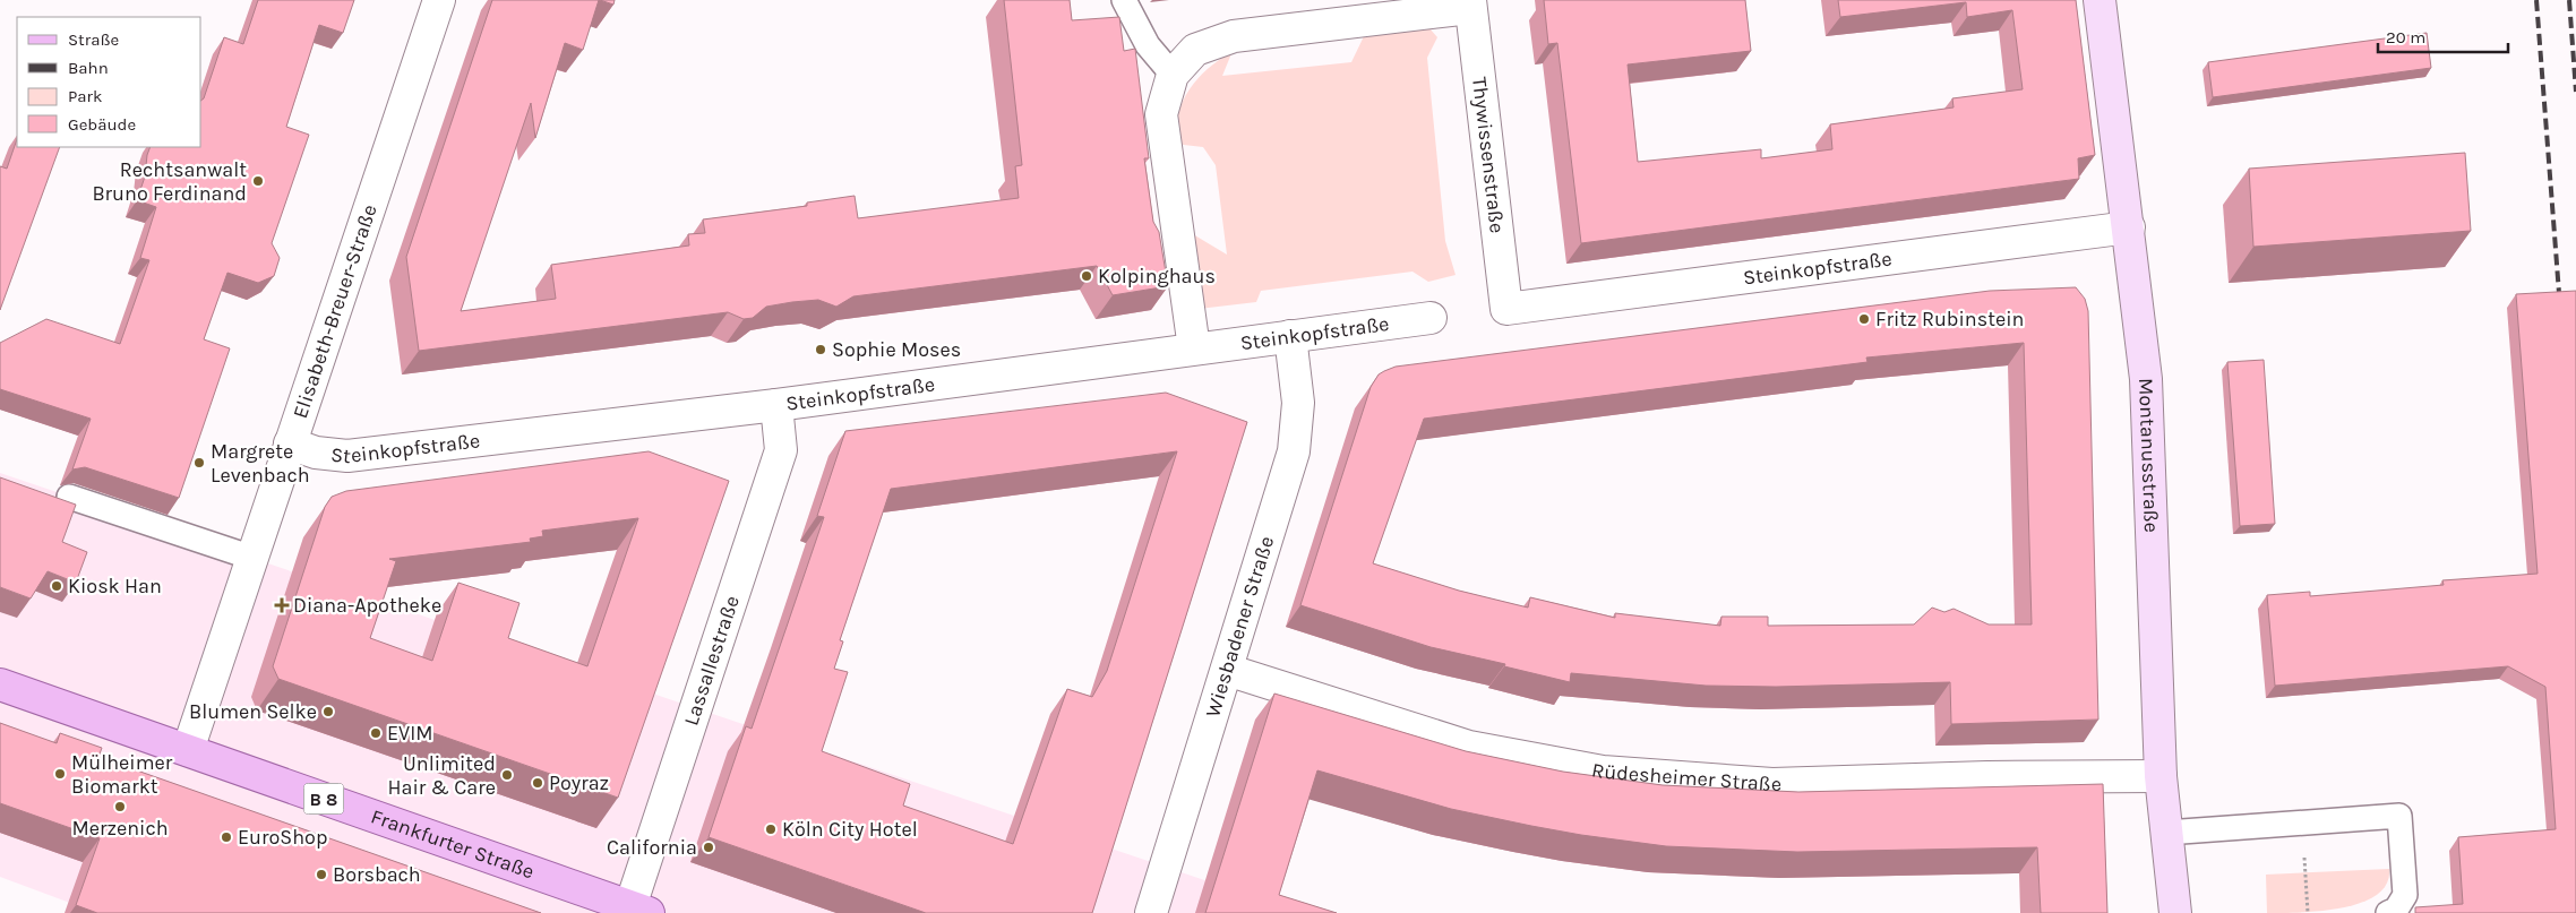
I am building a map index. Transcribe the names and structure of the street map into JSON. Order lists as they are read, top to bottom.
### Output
{
  "streets": {
    "main road": ["B 8", "Frankfurter Straße"],
    "street": [
      "Thywissenstraße",
      "Steinkopfstraße",
      "Elisabeth-Breuer-Straße",
      "Montanusstraße",
      "Wiesbadener Straße",
      "Lassallestraße",
      "Rüdesheimer Straße"
    ]
  },
  "crossings": [
    ["Thywissenstraße", "Steinkopfstraße"],
    ["Steinkopfstraße", "Elisabeth-Breuer-Straße"],
    ["Steinkopfstraße", "Montanusstraße"],
    ["Steinkopfstraße", "Wiesbadener Straße"],
    ["Steinkopfstraße", "Lassallestraße"],
    ["Elisabeth-Breuer-Straße", "Frankfurter Straße"],
    ["Montanusstraße", "Rüdesheimer Straße"],
    ["Wiesbadener Straße", "Rüdesheimer Straße"],
    ["Lassallestraße", "Frankfurter Straße"]
  ],
  "places": {
    "other": [
      "Rechtsanwalt Bruno Ferdinand",
      "Kolpinghaus",
      "Fritz Rubinstein",
      "Sophie Moses",
      "Margrete Levenbach",
      "Kiosk Han",
      "Blumen Selke",
      "EVIM",
      "Mülheimer Biomarkt",
      "Unlimited Hair & Care",
      "Poyraz",
      "Merzenich",
      "Köln City Hotel",
      "EuroShop",
      "California",
      "Borsbach"
    ],
    "health": ["Diana-Apotheke"]
  },
  "legend": [
    "Straße",
    "Bahn",
    "Park",
    "Gebäude"
  ],
  "scale_bar": "20 m"
}
